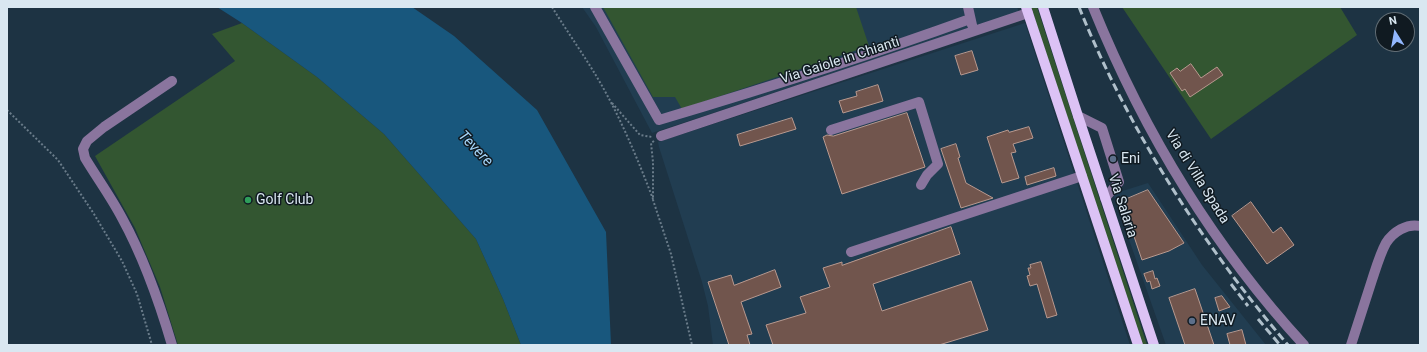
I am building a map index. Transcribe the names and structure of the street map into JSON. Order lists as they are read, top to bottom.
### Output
{
  "streets": {
    "main road": ["Via Salaria"],
    "street": ["Via Gaiole in Chianti", "Via di Villa Spada"]
  },
  "crossings": [
    ["Via Gaiole in Chianti", "Via Salaria"]
  ],
  "water": ["Tevere"],
  "places": ["Eni", "Golf Club", "ENAV"],
  "north": "top"
}
